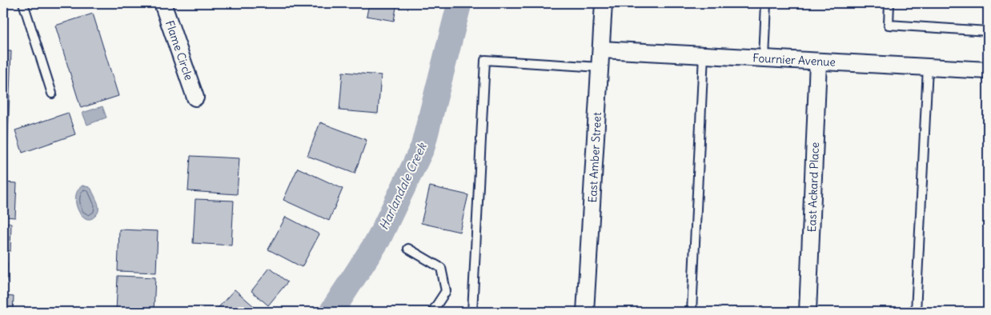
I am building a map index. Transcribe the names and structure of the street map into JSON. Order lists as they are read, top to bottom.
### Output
{
  "streets": {
    "street": [
      "Flame Circle",
      "Fournier Avenue",
      "East Amber Street",
      "East Ackard Place"
    ]
  },
  "crossings": [
    ["Fournier Avenue", "East Amber Street"],
    ["Fournier Avenue", "East Ackard Place"]
  ],
  "water": ["Harlandale Creek"]
}
